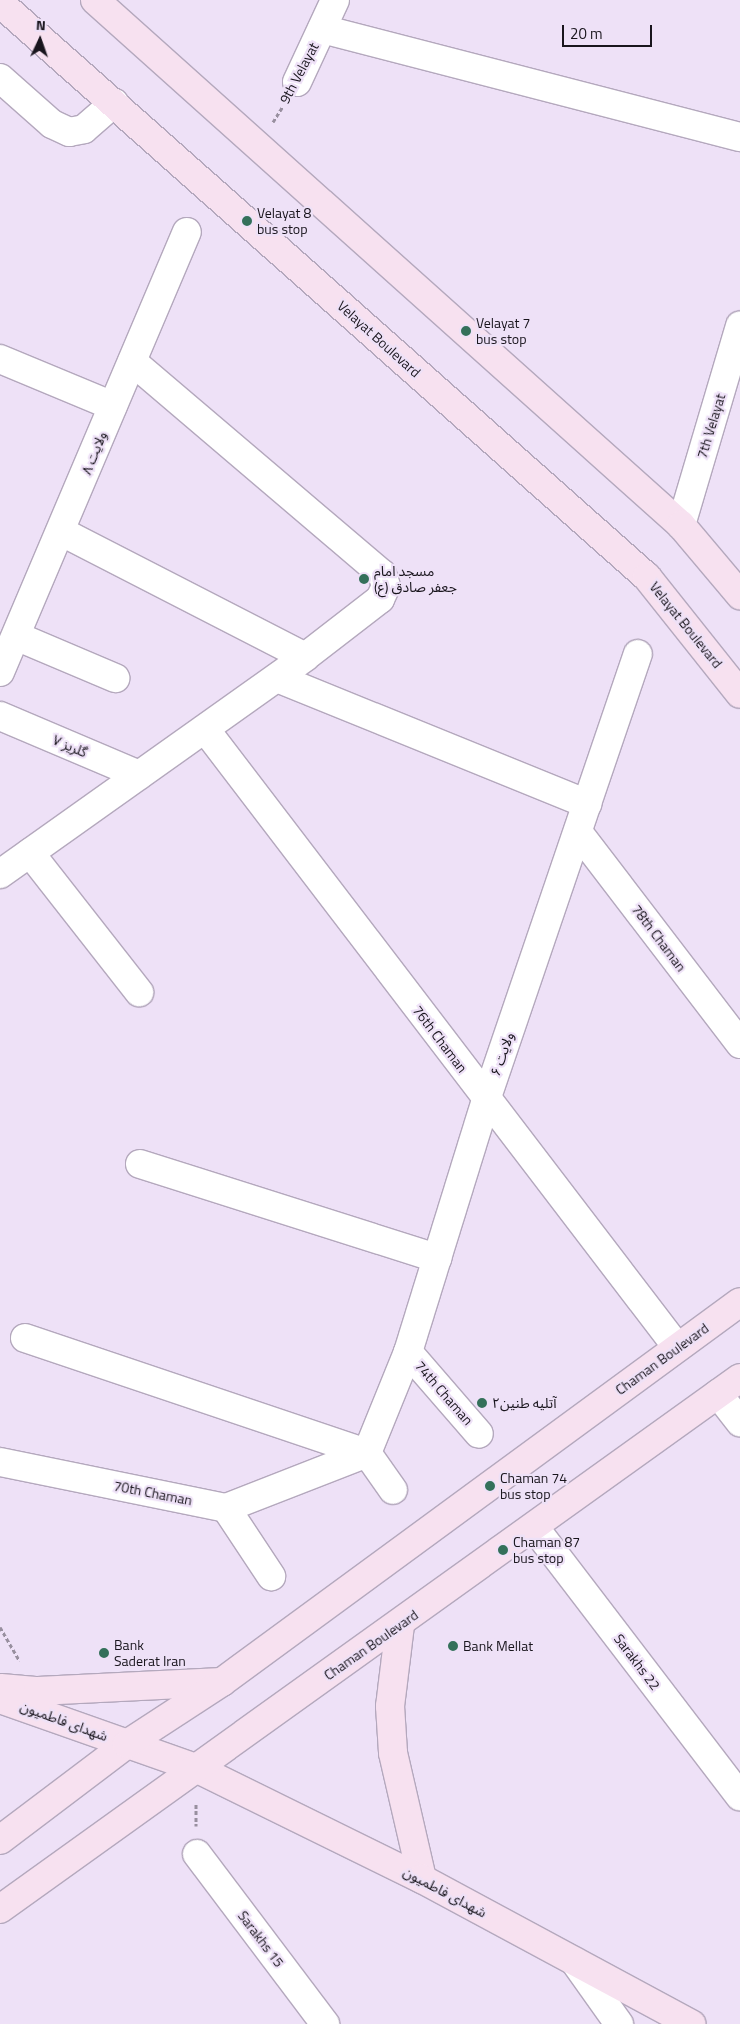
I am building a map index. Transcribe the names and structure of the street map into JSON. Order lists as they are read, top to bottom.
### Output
{
  "streets": {
    "main road": ["Velayat Boulevard", "Chaman Boulevard", "شهدای فاطمیون"],
    "street": [
      "9th Velayat",
      "7th Velayat",
      "ولایت ۸",
      "گلریز ۷",
      "78th Chaman",
      "76th Chaman",
      "ولایت ۶",
      "74th Chaman",
      "70th Chaman",
      "Sarakhs 22",
      "Sarakhs 15"
    ]
  },
  "crossings": [
    ["78th Chaman", "ولایت ۶"],
    ["76th Chaman", "ولایت ۶"],
    ["76th Chaman", "Chaman Boulevard"],
    ["ولایت ۶", "74th Chaman"],
    ["Chaman Boulevard", "Sarakhs 22"],
    ["Chaman Boulevard", "شهدای فاطمیون"]
  ],
  "places": [
    "Velayat 8 bus stop",
    "Velayat 7 bus stop",
    "مسجد امام جعفر صادق (ع)",
    "آتلیه طنین۲",
    "Chaman 74 bus stop",
    "Chaman 87 bus stop",
    "Bank Mellat",
    "Bank Saderat Iran"
  ],
  "scale_bar": "20 m",
  "north": "top"
}
